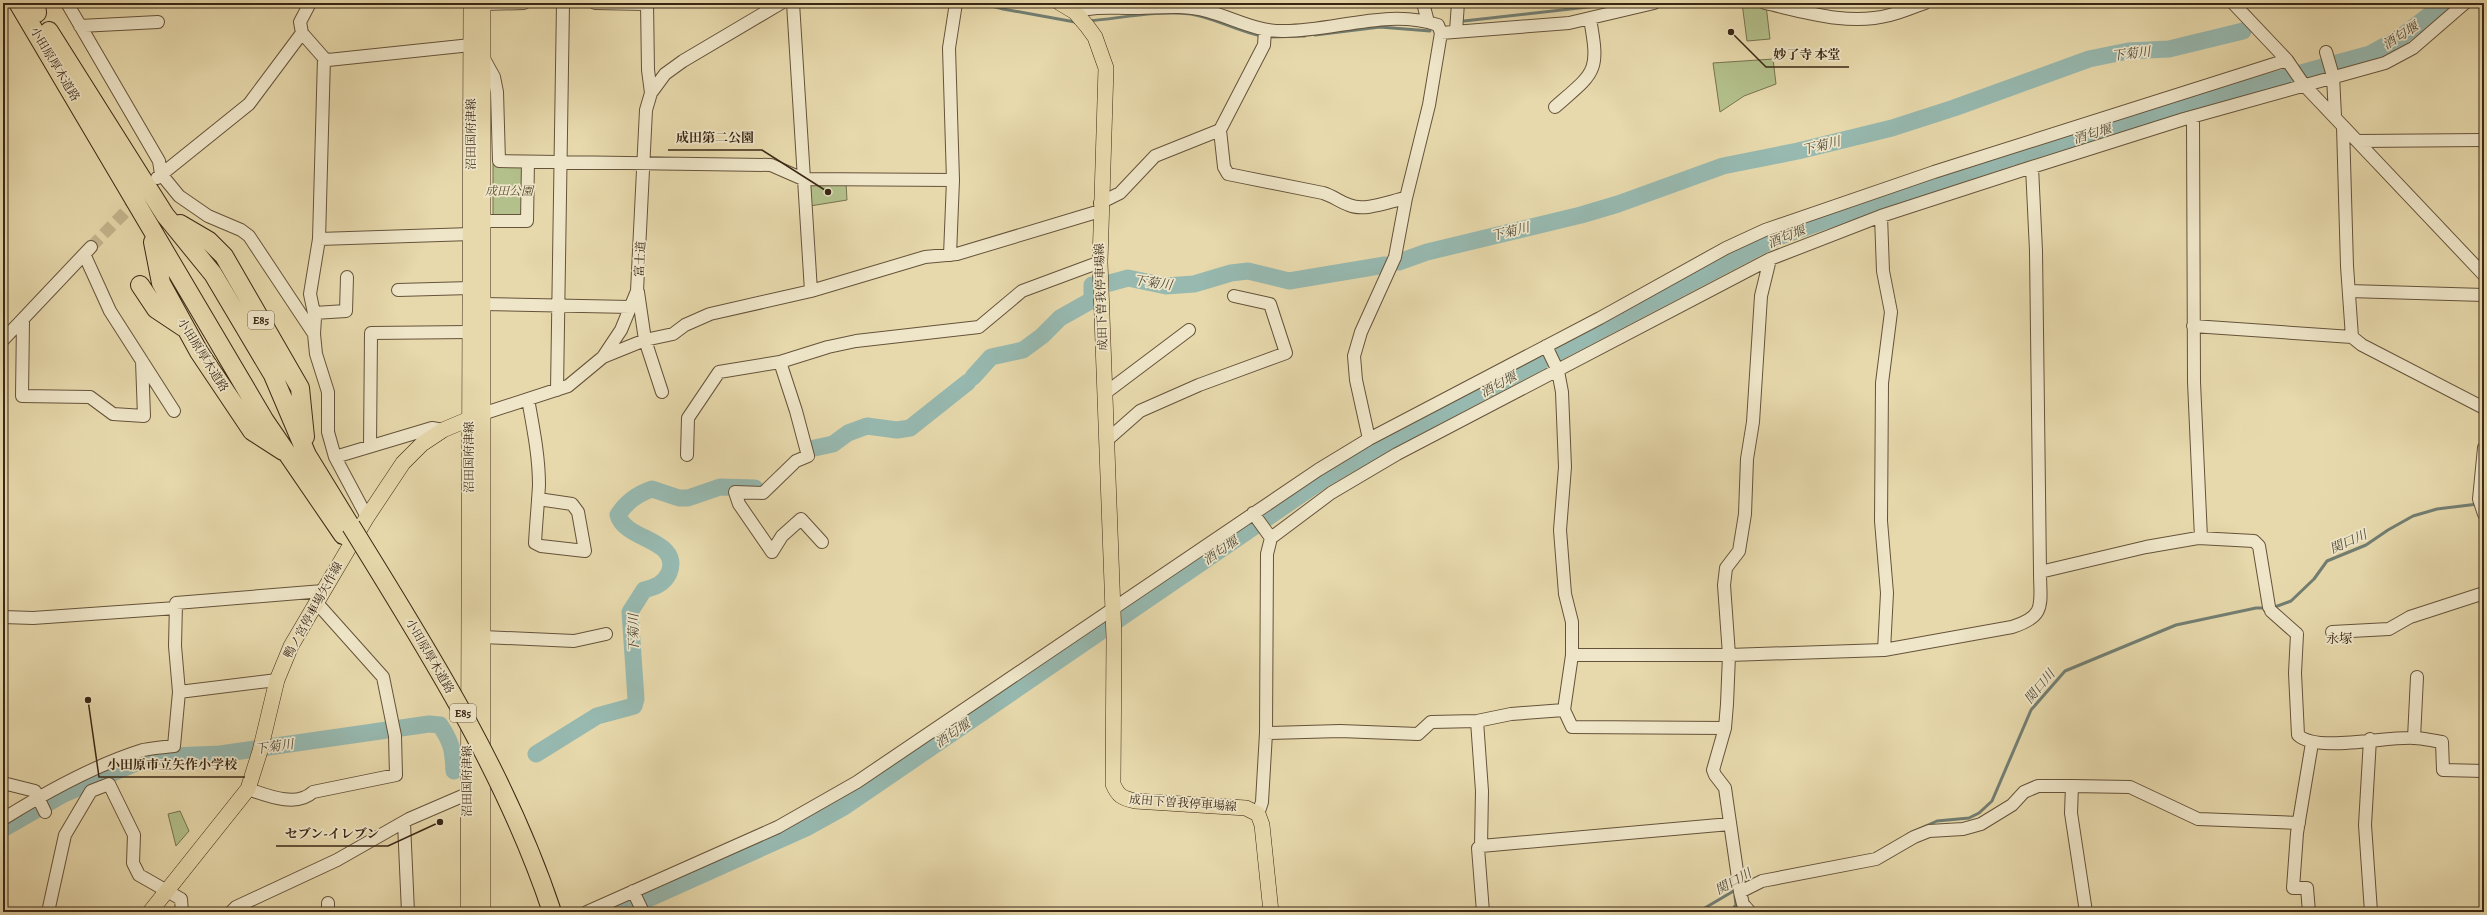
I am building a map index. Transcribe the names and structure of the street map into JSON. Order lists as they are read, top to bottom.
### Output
{
  "streets": {
    "highway": ["小田原厚木道路", "E85"],
    "main road": ["沼田国府津線", "成田下曽我停車場線", "鴨ノ宮停車場矢作線"],
    "street": ["富士道"]
  },
  "crossings": [
    ["沼田国府津線", "富士道"],
    ["沼田国府津線", "鴨ノ宮停車場矢作線"],
    ["富士道", "鴨ノ宮停車場矢作線"]
  ],
  "districts": ["永塚"],
  "water": ["酒匂堰", "下菊川", "関口川"],
  "parks": ["成田公園"],
  "places": [
    "妙了寺 本堂",
    "成田第二公園",
    "小田原市立矢作小学校",
    "セブン-イレブン"
  ]
}
